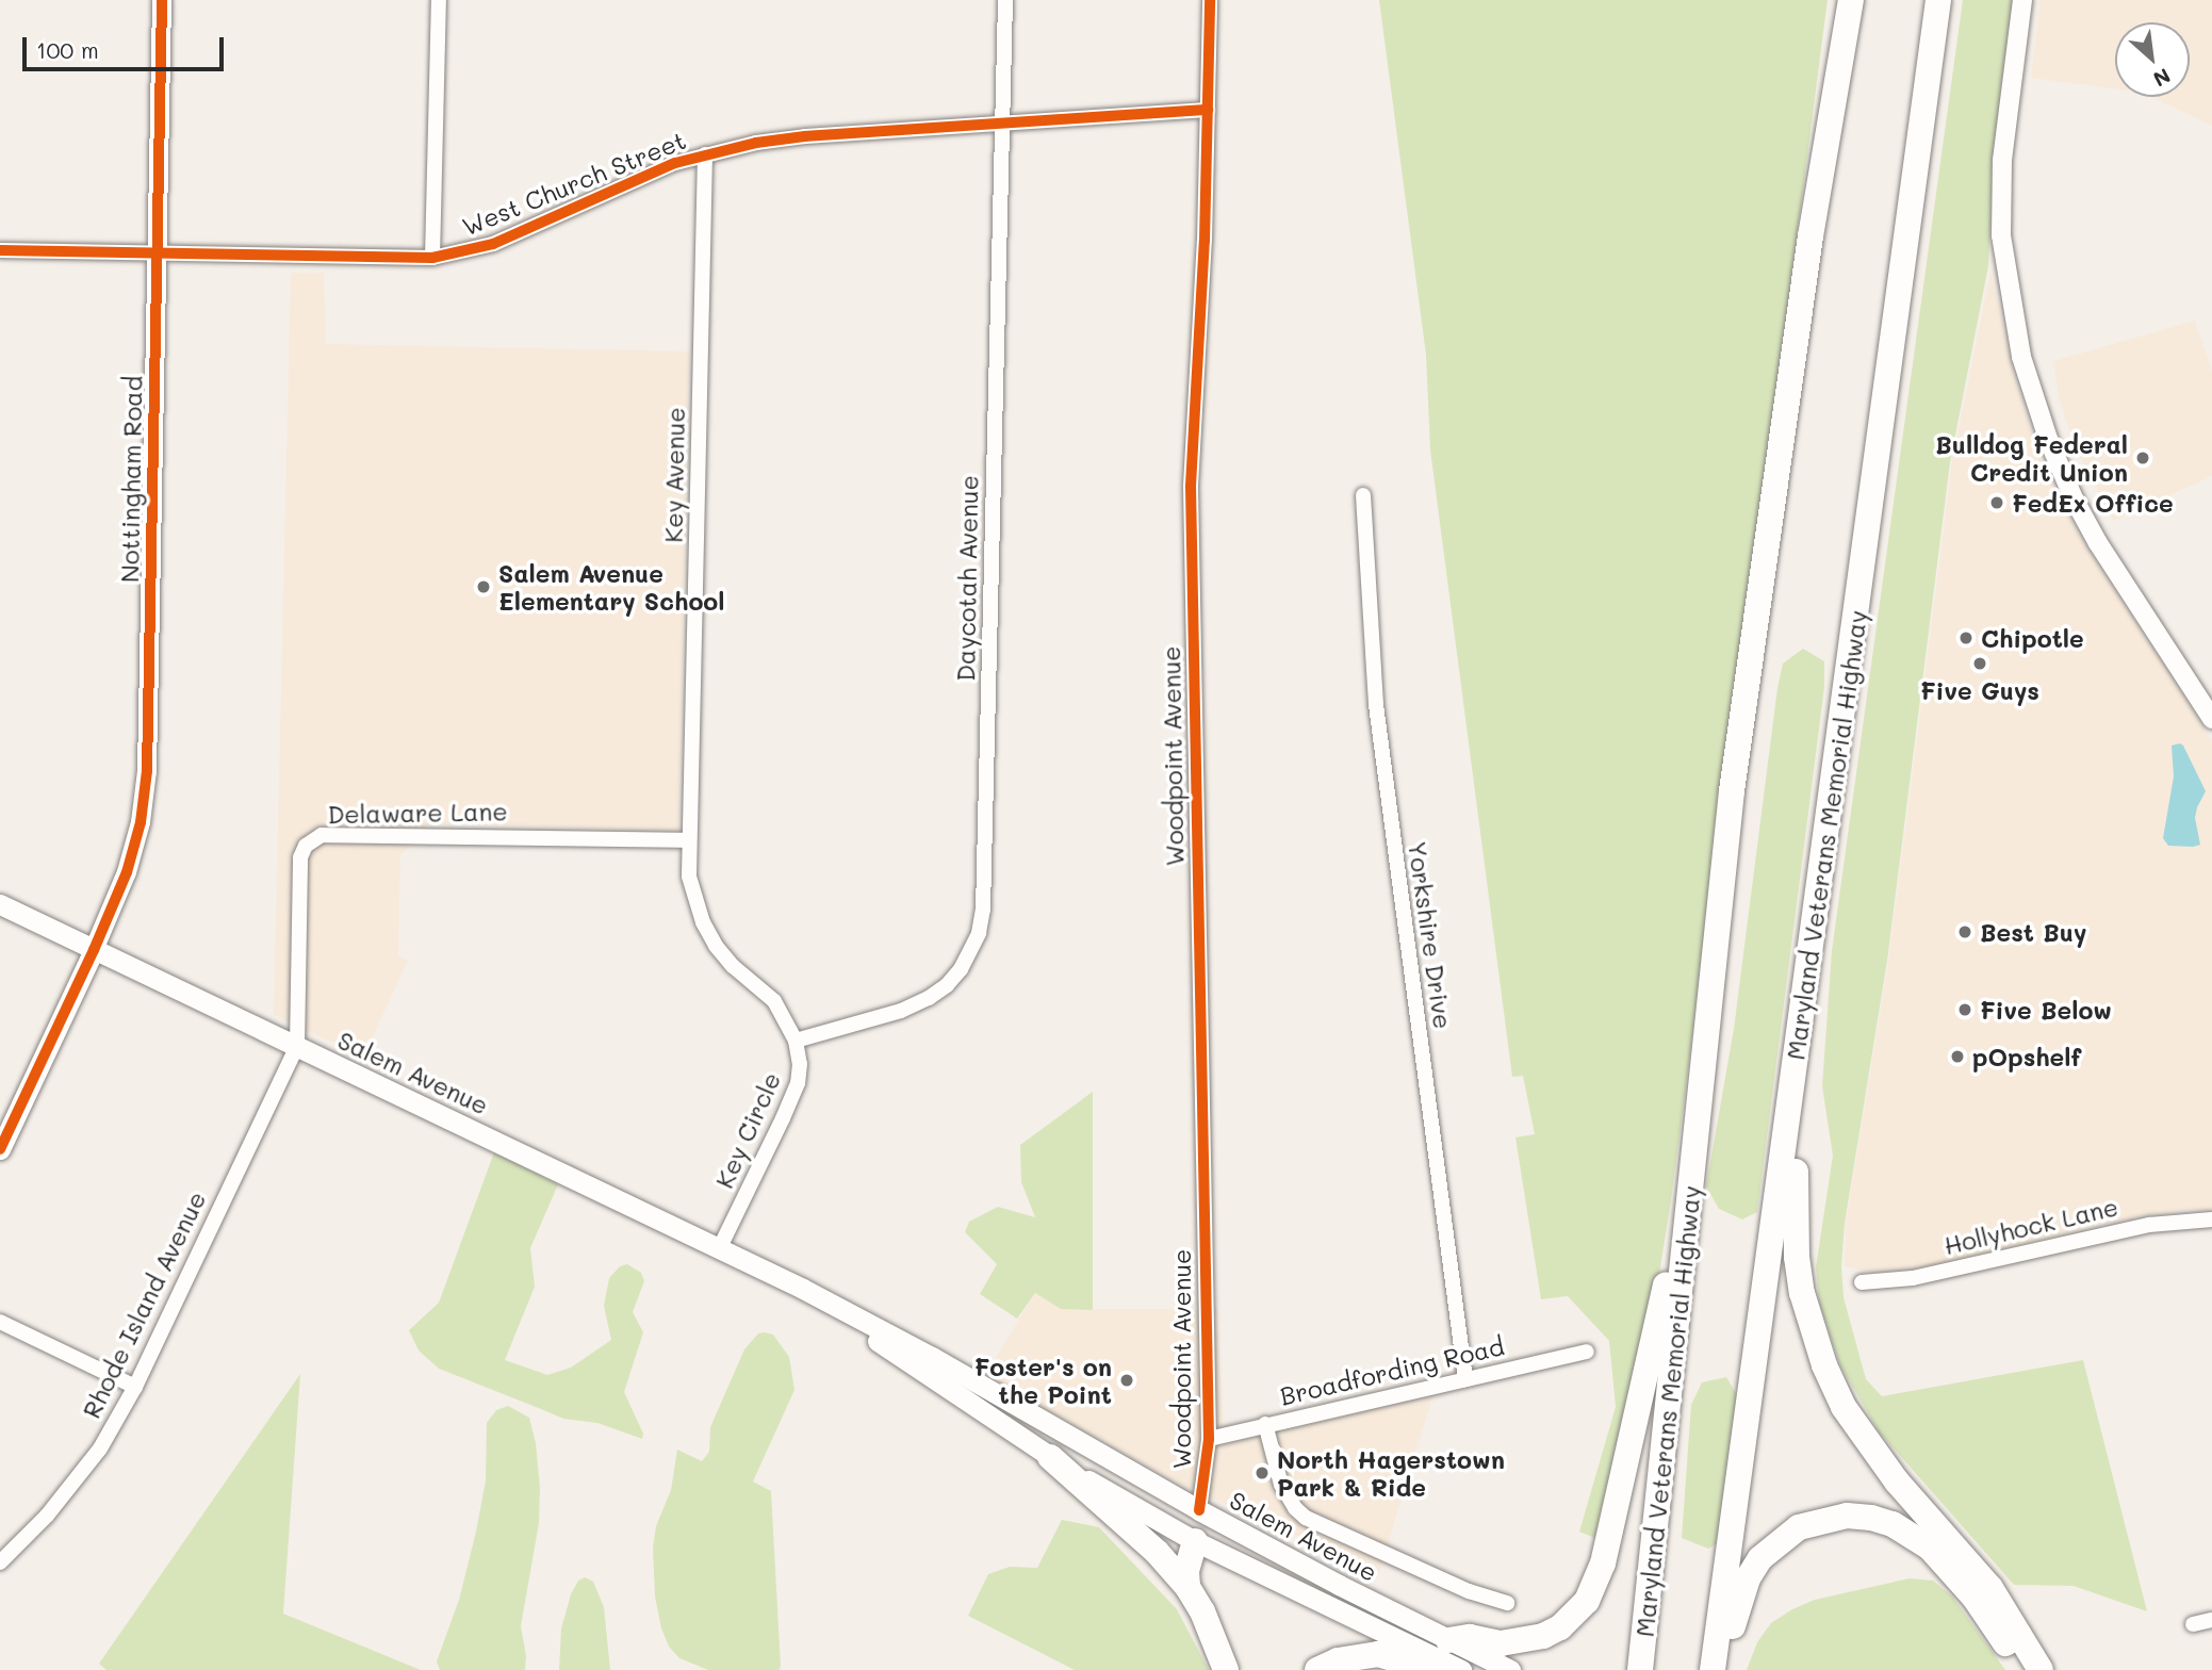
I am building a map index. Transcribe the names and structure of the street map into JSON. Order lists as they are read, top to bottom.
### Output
{
  "streets": {
    "highway": ["Maryland Veterans Memorial Highway"],
    "main road": ["Salem Avenue"],
    "street": [
      "West Church Street",
      "Key Avenue",
      "Nottingham Road",
      "Daycotah Avenue",
      "Woodpoint Avenue",
      "Delaware Lane",
      "Yorkshire Drive",
      "Key Circle",
      "Hollyhock Lane",
      "Rhode Island Avenue",
      "Broadfording Road"
    ]
  },
  "crossings": [
    ["West Church Street", "Key Avenue"],
    ["West Church Street", "Nottingham Road"],
    ["West Church Street", "Daycotah Avenue"],
    ["West Church Street", "Woodpoint Avenue"],
    ["Key Avenue", "Delaware Lane"],
    ["Key Avenue", "Key Circle"],
    ["Nottingham Road", "Salem Avenue"],
    ["Daycotah Avenue", "Key Circle"],
    ["Woodpoint Avenue", "Salem Avenue"],
    ["Woodpoint Avenue", "Broadfording Road"],
    ["Delaware Lane", "Salem Avenue"],
    ["Delaware Lane", "Key Circle"],
    ["Delaware Lane", "Rhode Island Avenue"],
    ["Yorkshire Drive", "Broadfording Road"],
    ["Salem Avenue", "Key Circle"],
    ["Salem Avenue", "Rhode Island Avenue"]
  ],
  "places": [
    "Bulldog Federal Credit Union",
    "FedEx Office",
    "Salem Avenue Elementary School",
    "Chipotle",
    "Five Guys",
    "Best Buy",
    "Five Below",
    "pOpshelf",
    "Foster's on the Point",
    "North Hagerstown Park & Ride"
  ],
  "scale_bar": "100 m",
  "north": "bottom right"
}
